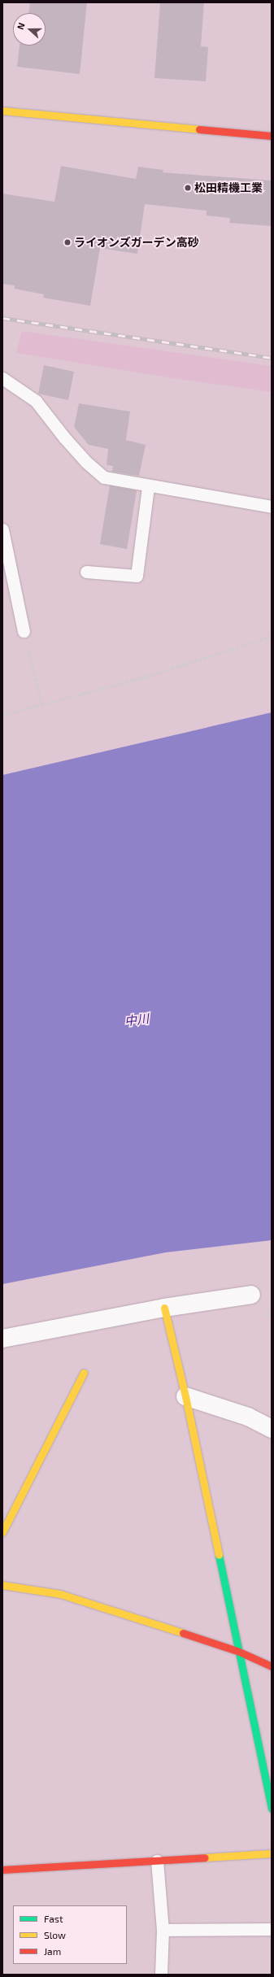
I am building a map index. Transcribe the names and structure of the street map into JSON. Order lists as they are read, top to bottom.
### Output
{
  "water": ["中川"],
  "places": ["松田精機工業", "ライオンズガーデン高砂"],
  "legend": ["Fast", "Slow", "Jam"],
  "north": "left"
}
